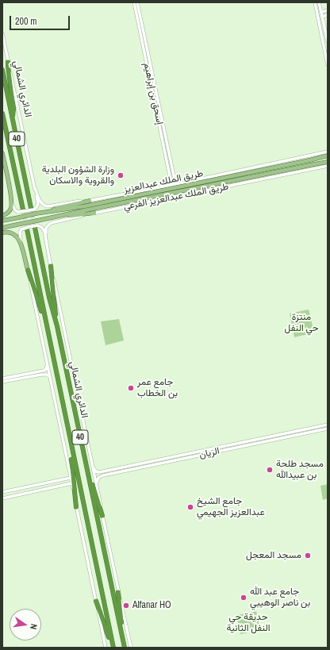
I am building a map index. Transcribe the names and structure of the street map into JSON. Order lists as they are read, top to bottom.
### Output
{
  "streets": {
    "highway": ["الدائري الشمالي", "40"],
    "main road": ["طريق الملك عبدالعزيز"],
    "street": ["إسحق بن إبراهيم", "طريق الملك عبدالعزيز الفرعي", "الريان"]
  },
  "crossings": [
    ["الدائري الشمالي", "طريق الملك عبدالعزيز الفرعي"],
    ["إسحق بن إبراهيم", "طريق الملك عبدالعزيز الفرعي"]
  ],
  "parks": ["منتزة حي النفل", "حديقة حي النفل الثانية"],
  "places": [
    "وزارة الشؤون البلدية والقروية والاسكان",
    "جامع عمر بن الخطاب",
    "مسجد طلحة بن عبيدالله",
    "جامع الشيخ عبدالعزيز الجهيمي",
    "مسجد المعجل",
    "جامع عبد الله بن ناصر الوهيبي",
    "Alfanar HO"
  ],
  "scale_bar": "200 m",
  "north": "right"
}
